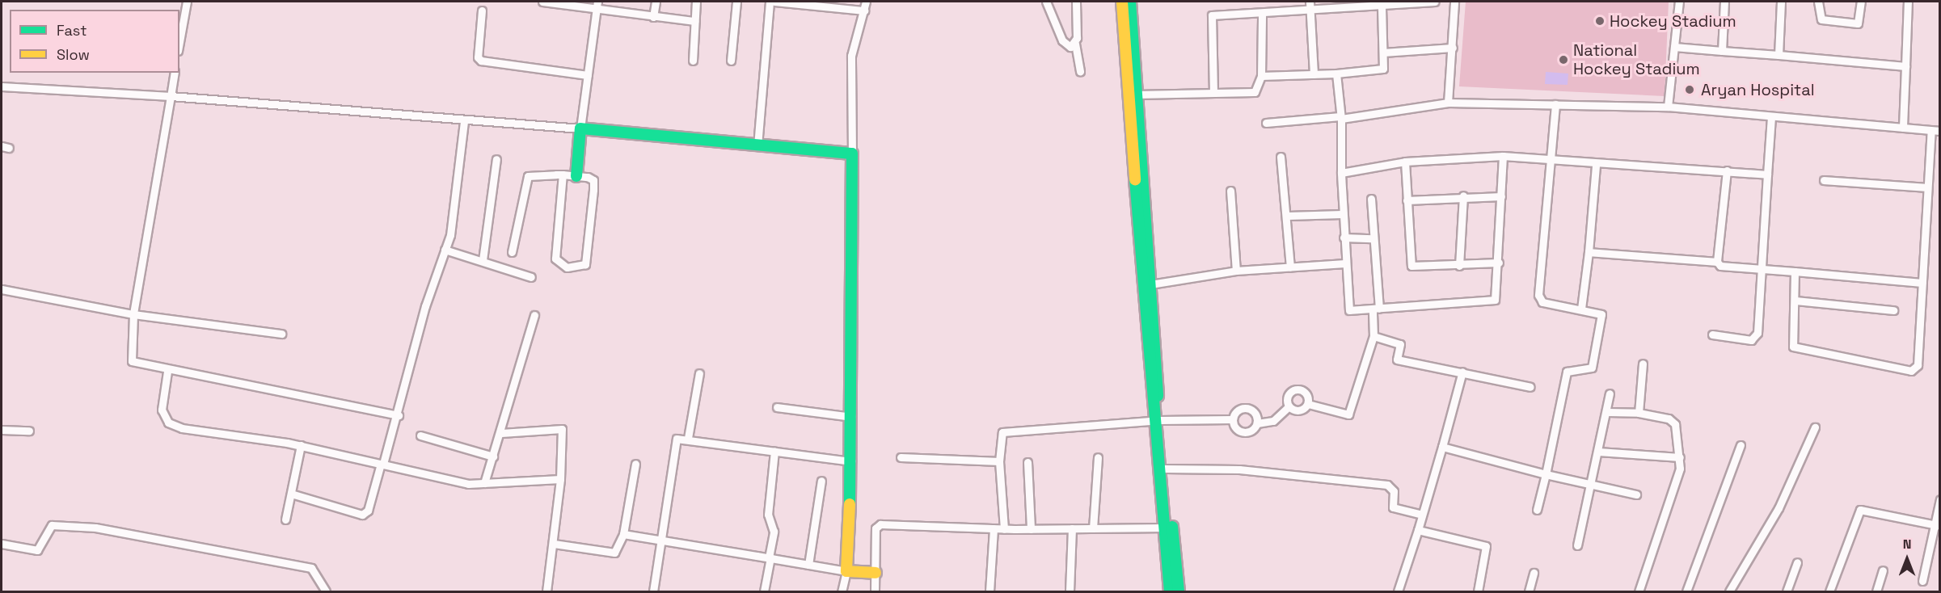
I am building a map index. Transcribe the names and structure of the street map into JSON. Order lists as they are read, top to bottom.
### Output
{
  "places": ["Hockey Stadium", "National Hockey Stadium", "Aryan Hospital"],
  "legend": ["Fast", "Slow"],
  "north": "top"
}
